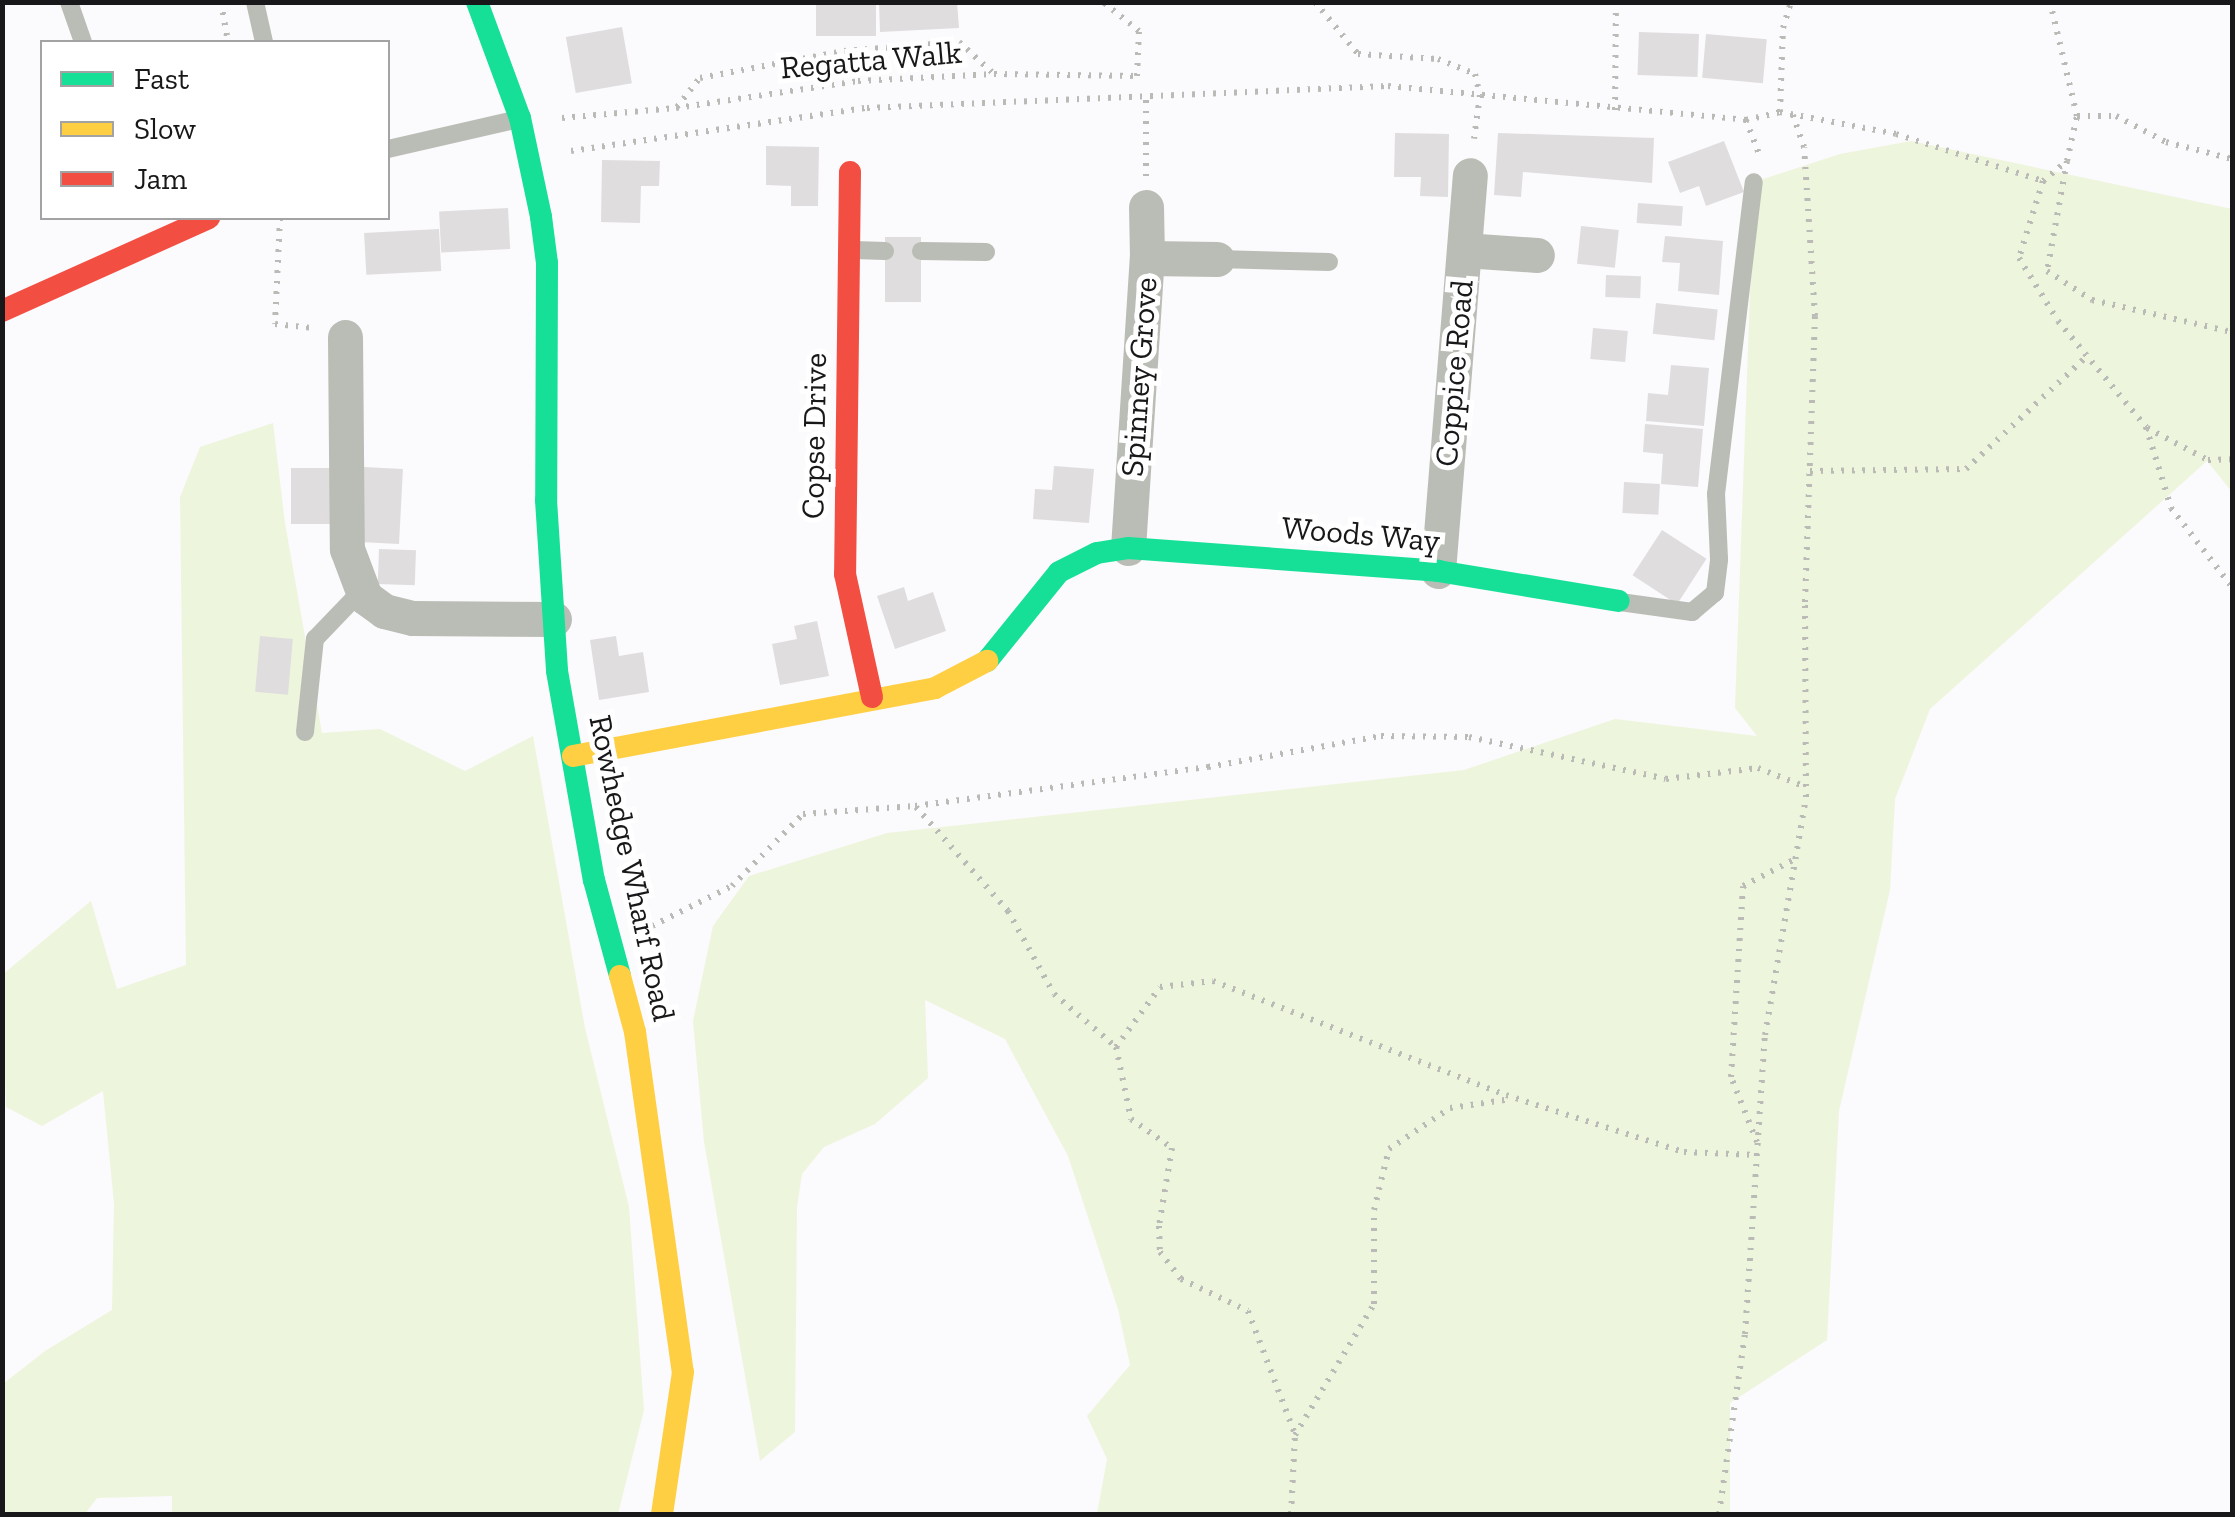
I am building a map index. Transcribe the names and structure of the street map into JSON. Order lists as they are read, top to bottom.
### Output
{
  "streets": {
    "street": [
      "Coppice Road",
      "Spinney Grove",
      "Copse Drive",
      "Woods Way",
      "Rowhedge Wharf Road"
    ],
    "path": ["Regatta Walk"]
  },
  "crossings": [
    ["Regatta Walk", "Rowhedge Wharf Road"],
    ["Coppice Road", "Woods Way"],
    ["Spinney Grove", "Woods Way"],
    ["Copse Drive", "Woods Way"],
    ["Woods Way", "Rowhedge Wharf Road"]
  ],
  "legend": ["Fast", "Slow", "Jam"]
}
